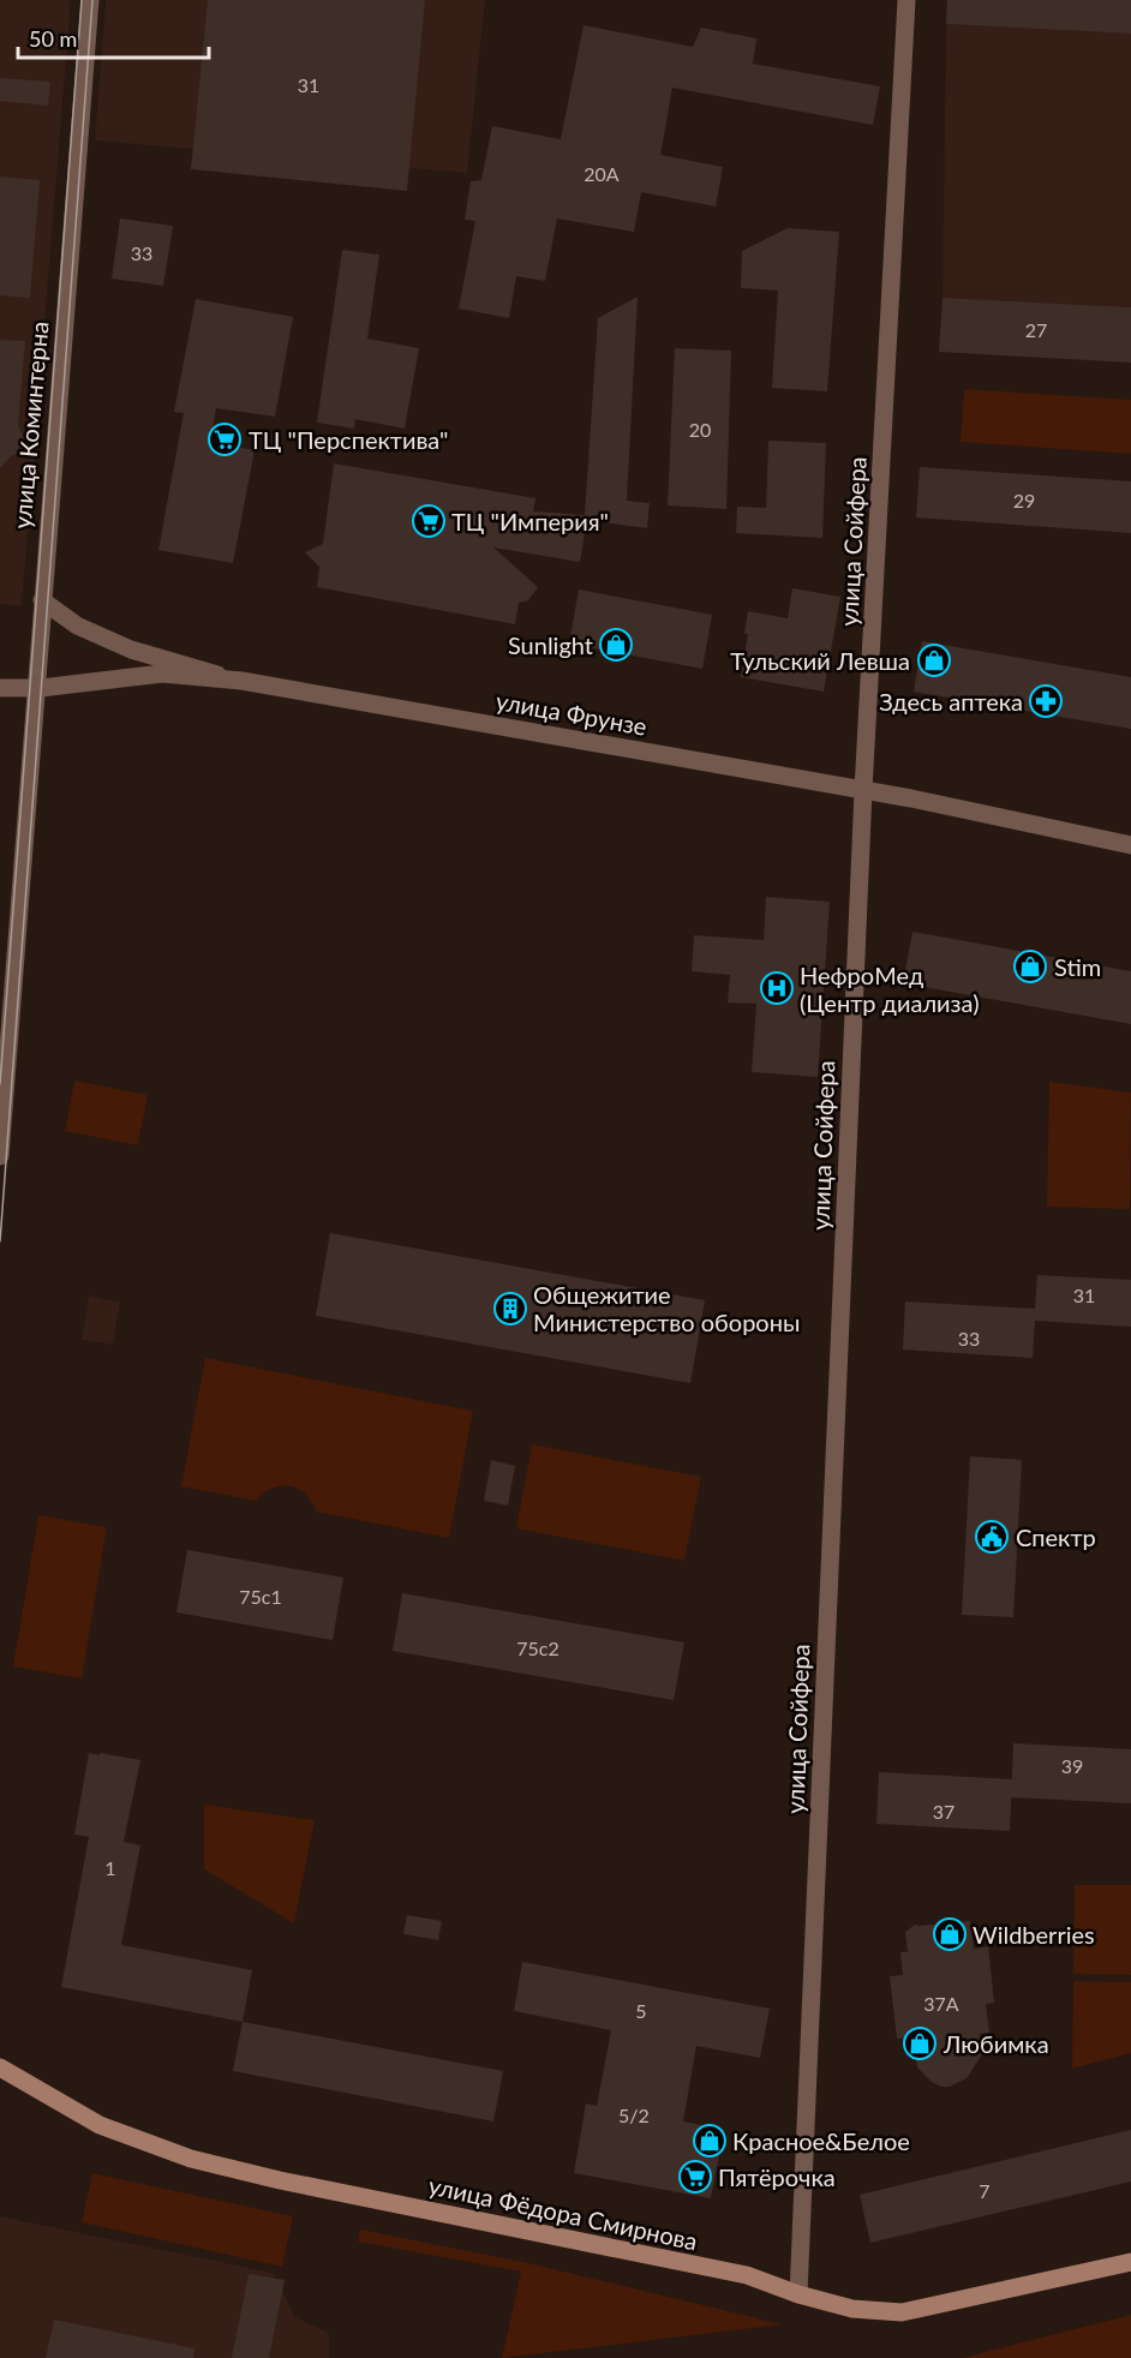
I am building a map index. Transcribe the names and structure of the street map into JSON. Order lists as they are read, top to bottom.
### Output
{
  "streets": {
    "main road": ["улица Фёдора Смирнова"],
    "street": ["улица Коминтерна", "улица Сойфера", "улица Фрунзе"]
  },
  "crossings": [
    ["улица Коминтерна", "улица Фрунзе"],
    ["улица Сойфера", "улица Фрунзе"],
    ["улица Сойфера", "улица Фёдора Смирнова"]
  ],
  "places": {
    "supermarket": ["ТЦ \"Перспектива\"", "ТЦ \"Империя\"", "Пятёрочка"],
    "shop": [
      "Sunlight",
      "Тульский Левша",
      "Stim",
      "Wildberries",
      "Любимка",
      "Красное&Белое"
    ],
    "pharmacy": ["Здесь аптека"],
    "hospital": ["НефроМед (Центр диализа)"],
    "building": ["Общежитие Министерство обороны"],
    "public building": ["Спектр"]
  },
  "house_numbers": [
    "31",
    "20А",
    "33",
    "27",
    "20",
    "29",
    "31",
    "33",
    "75с1",
    "75с2",
    "39",
    "37",
    "1",
    "37А",
    "5",
    "5/2",
    "7"
  ],
  "scale_bar": "50 m"
}
